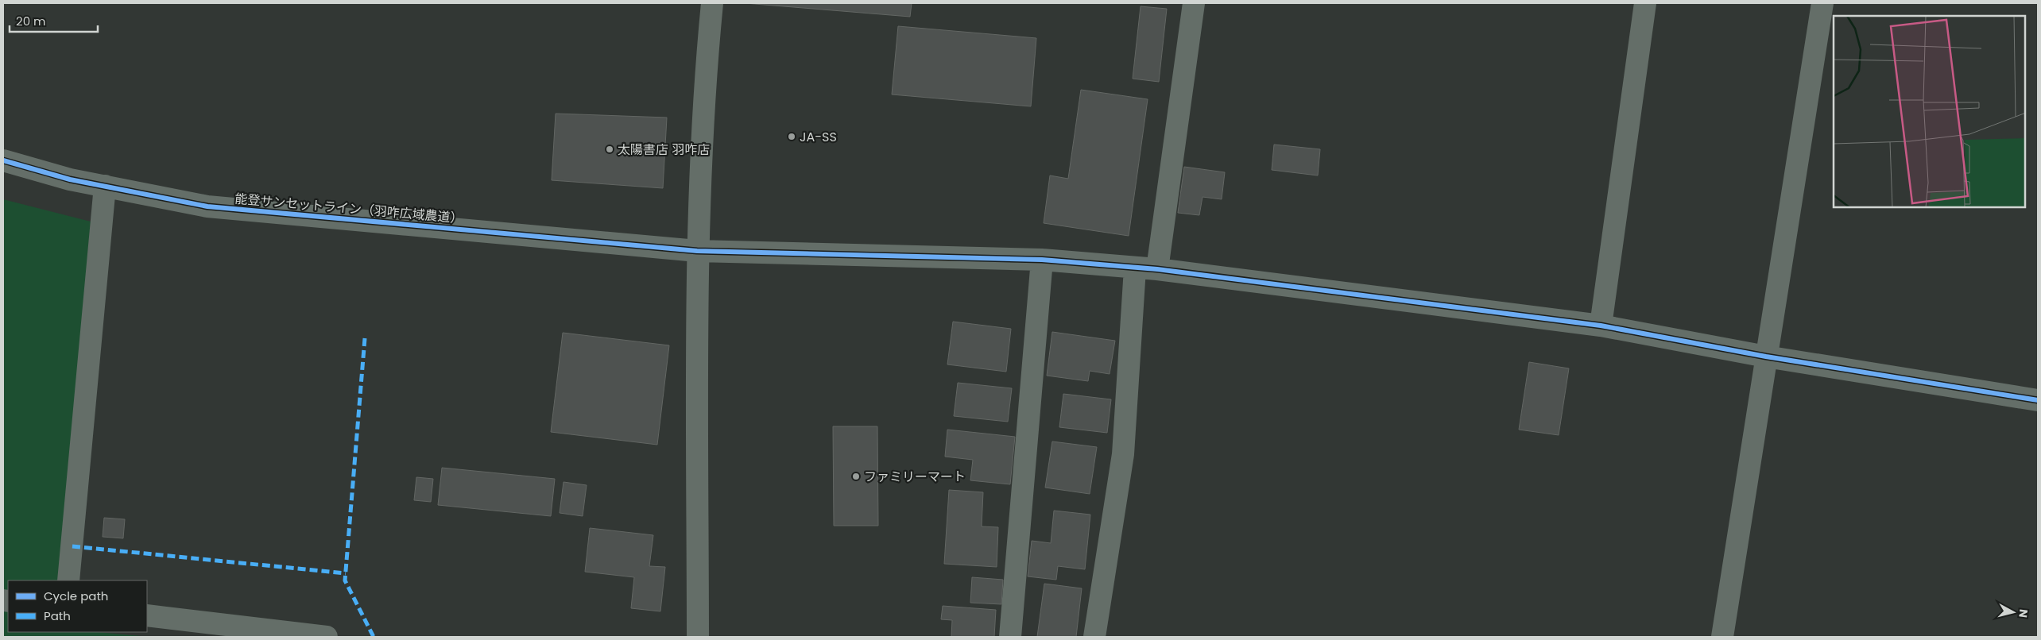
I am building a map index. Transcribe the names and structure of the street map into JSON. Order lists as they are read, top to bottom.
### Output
{
  "streets": {
    "street": ["能登サンセットライン（羽咋広域農道）"]
  },
  "places": ["JA-SS", "太陽書店 羽咋店", "ファミリーマート"],
  "legend": ["Cycle path", "Path"],
  "scale_bar": "20 m",
  "north": "right"
}
